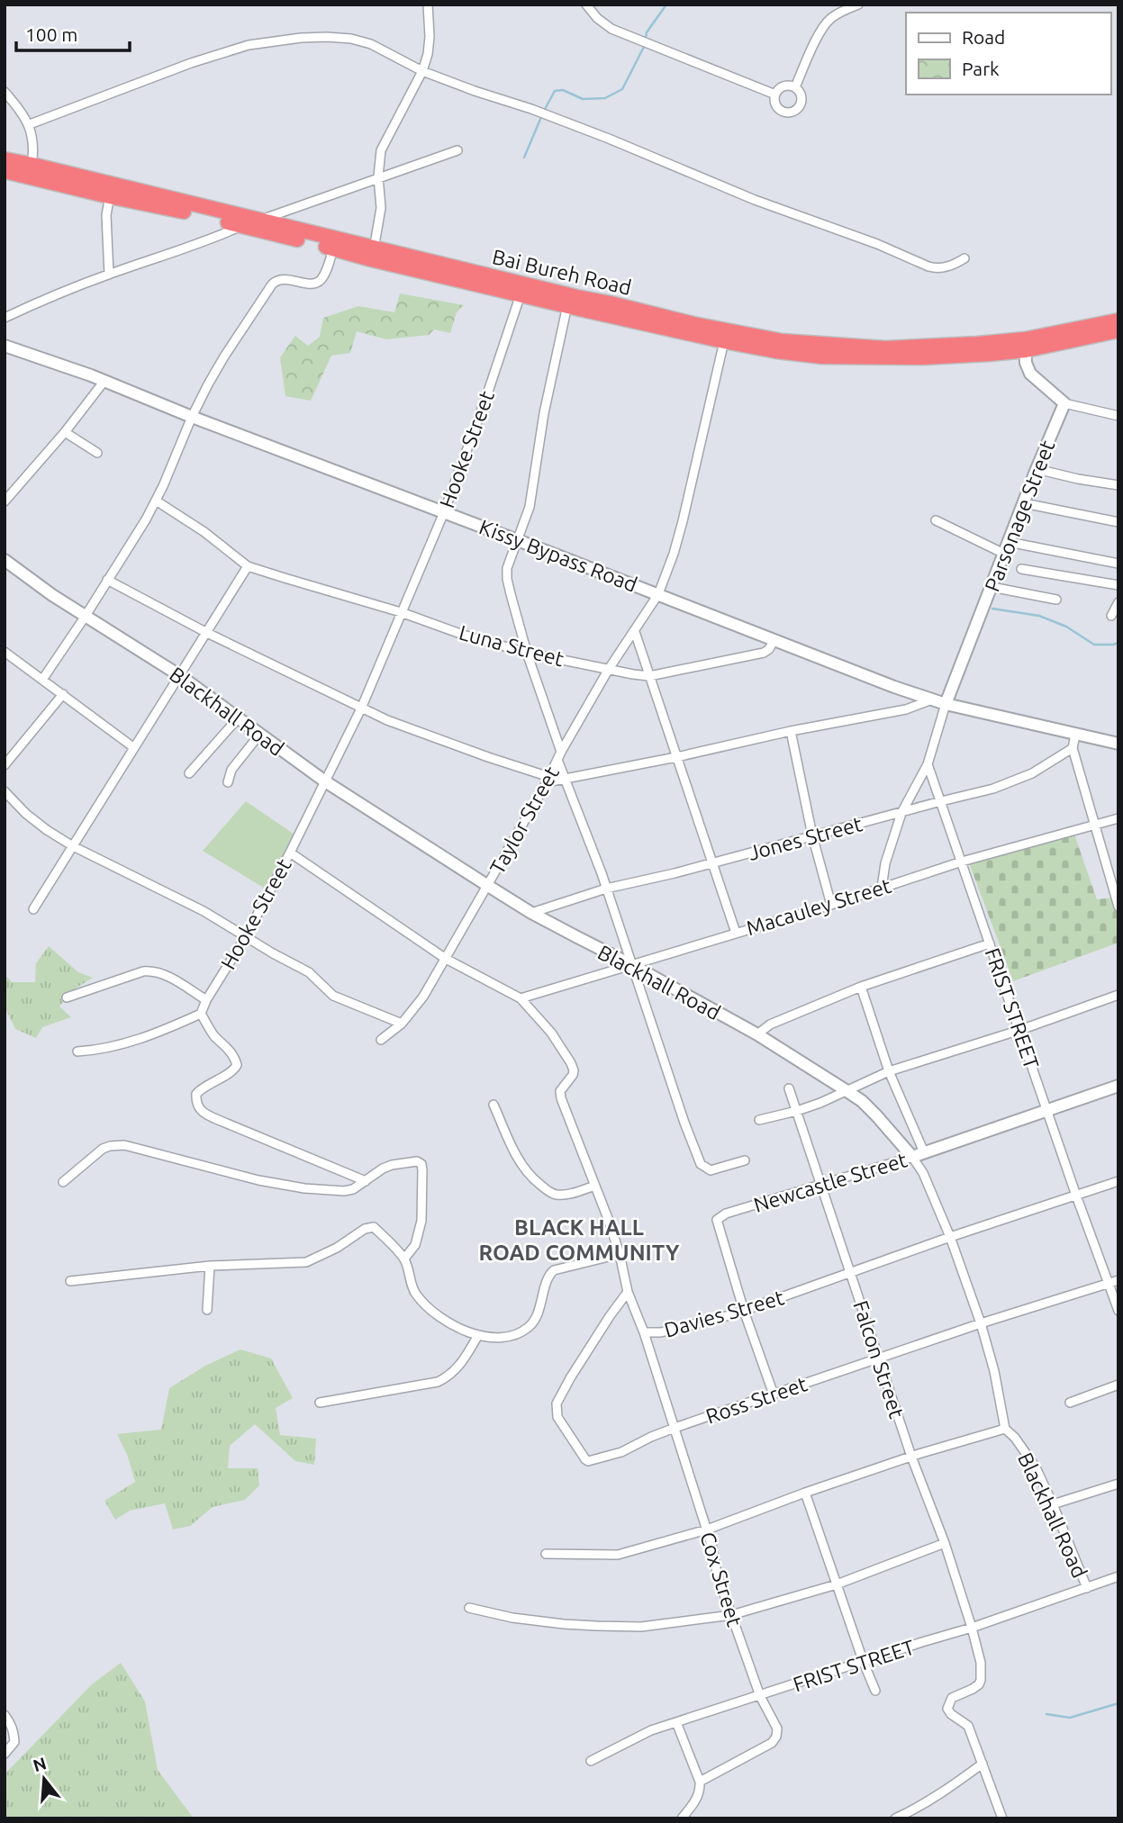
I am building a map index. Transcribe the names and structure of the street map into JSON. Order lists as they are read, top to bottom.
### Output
{
  "streets": {
    "highway": ["Bai Bureh Road"],
    "main road": [
      "Parsonage Street",
      "Kissy Bypass Road",
      "Blackhall Road",
      "Newcastle Street"
    ],
    "street": [
      "Hooke Street",
      "Luna Street",
      "Taylor Street",
      "Jones Street",
      "Macauley Street",
      "FRIST STREET",
      "Davies Street",
      "Falcon Street",
      "Ross Street",
      "Cox Street"
    ]
  },
  "crossings": [
    ["Hooke Street", "Kissy Bypass Road"],
    ["Hooke Street", "Luna Street"],
    ["Hooke Street", "Blackhall Road"],
    ["Parsonage Street", "Kissy Bypass Road"],
    ["Kissy Bypass Road", "Luna Street"],
    ["Kissy Bypass Road", "Taylor Street"],
    ["Luna Street", "Taylor Street"],
    ["Blackhall Road", "Taylor Street"],
    ["Blackhall Road", "Jones Street"],
    ["Blackhall Road", "Macauley Street"],
    ["Blackhall Road", "FRIST STREET"],
    ["Blackhall Road", "Newcastle Street"],
    ["Blackhall Road", "Davies Street"],
    ["Blackhall Road", "Ross Street"],
    ["Jones Street", "FRIST STREET"],
    ["Macauley Street", "FRIST STREET"],
    ["Macauley Street", "Davies Street"],
    ["FRIST STREET", "Newcastle Street"],
    ["FRIST STREET", "Davies Street"],
    ["FRIST STREET", "Falcon Street"],
    ["FRIST STREET", "Ross Street"],
    ["FRIST STREET", "Cox Street"],
    ["Newcastle Street", "Davies Street"],
    ["Newcastle Street", "Falcon Street"],
    ["Newcastle Street", "Ross Street"],
    ["Davies Street", "Falcon Street"],
    ["Davies Street", "Ross Street"],
    ["Davies Street", "Cox Street"],
    ["Falcon Street", "Ross Street"],
    ["Ross Street", "Cox Street"]
  ],
  "districts": ["BLACK HALL ROAD COMMUNITY"],
  "legend": ["Road", "Park"],
  "scale_bar": "100 m",
  "north": "top"
}
